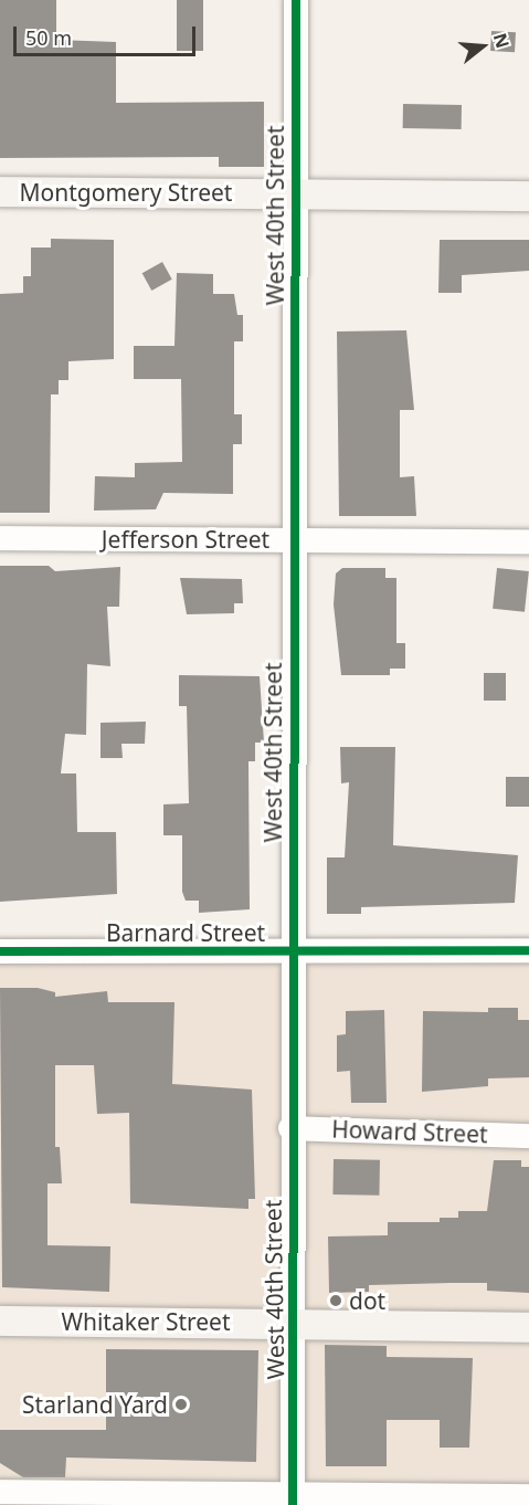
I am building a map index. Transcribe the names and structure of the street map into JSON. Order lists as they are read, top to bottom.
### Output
{
  "streets": {
    "main road": ["Montgomery Street", "Whitaker Street"],
    "street": [
      "West 40th Street",
      "Jefferson Street",
      "Barnard Street",
      "Howard Street"
    ]
  },
  "crossings": [
    ["Montgomery Street", "West 40th Street"],
    ["West 40th Street", "Jefferson Street"],
    ["West 40th Street", "Barnard Street"],
    ["West 40th Street", "Howard Street"],
    ["West 40th Street", "Whitaker Street"]
  ],
  "places": ["dot", "Starland Yard"],
  "scale_bar": "50 m",
  "north": "right"
}
